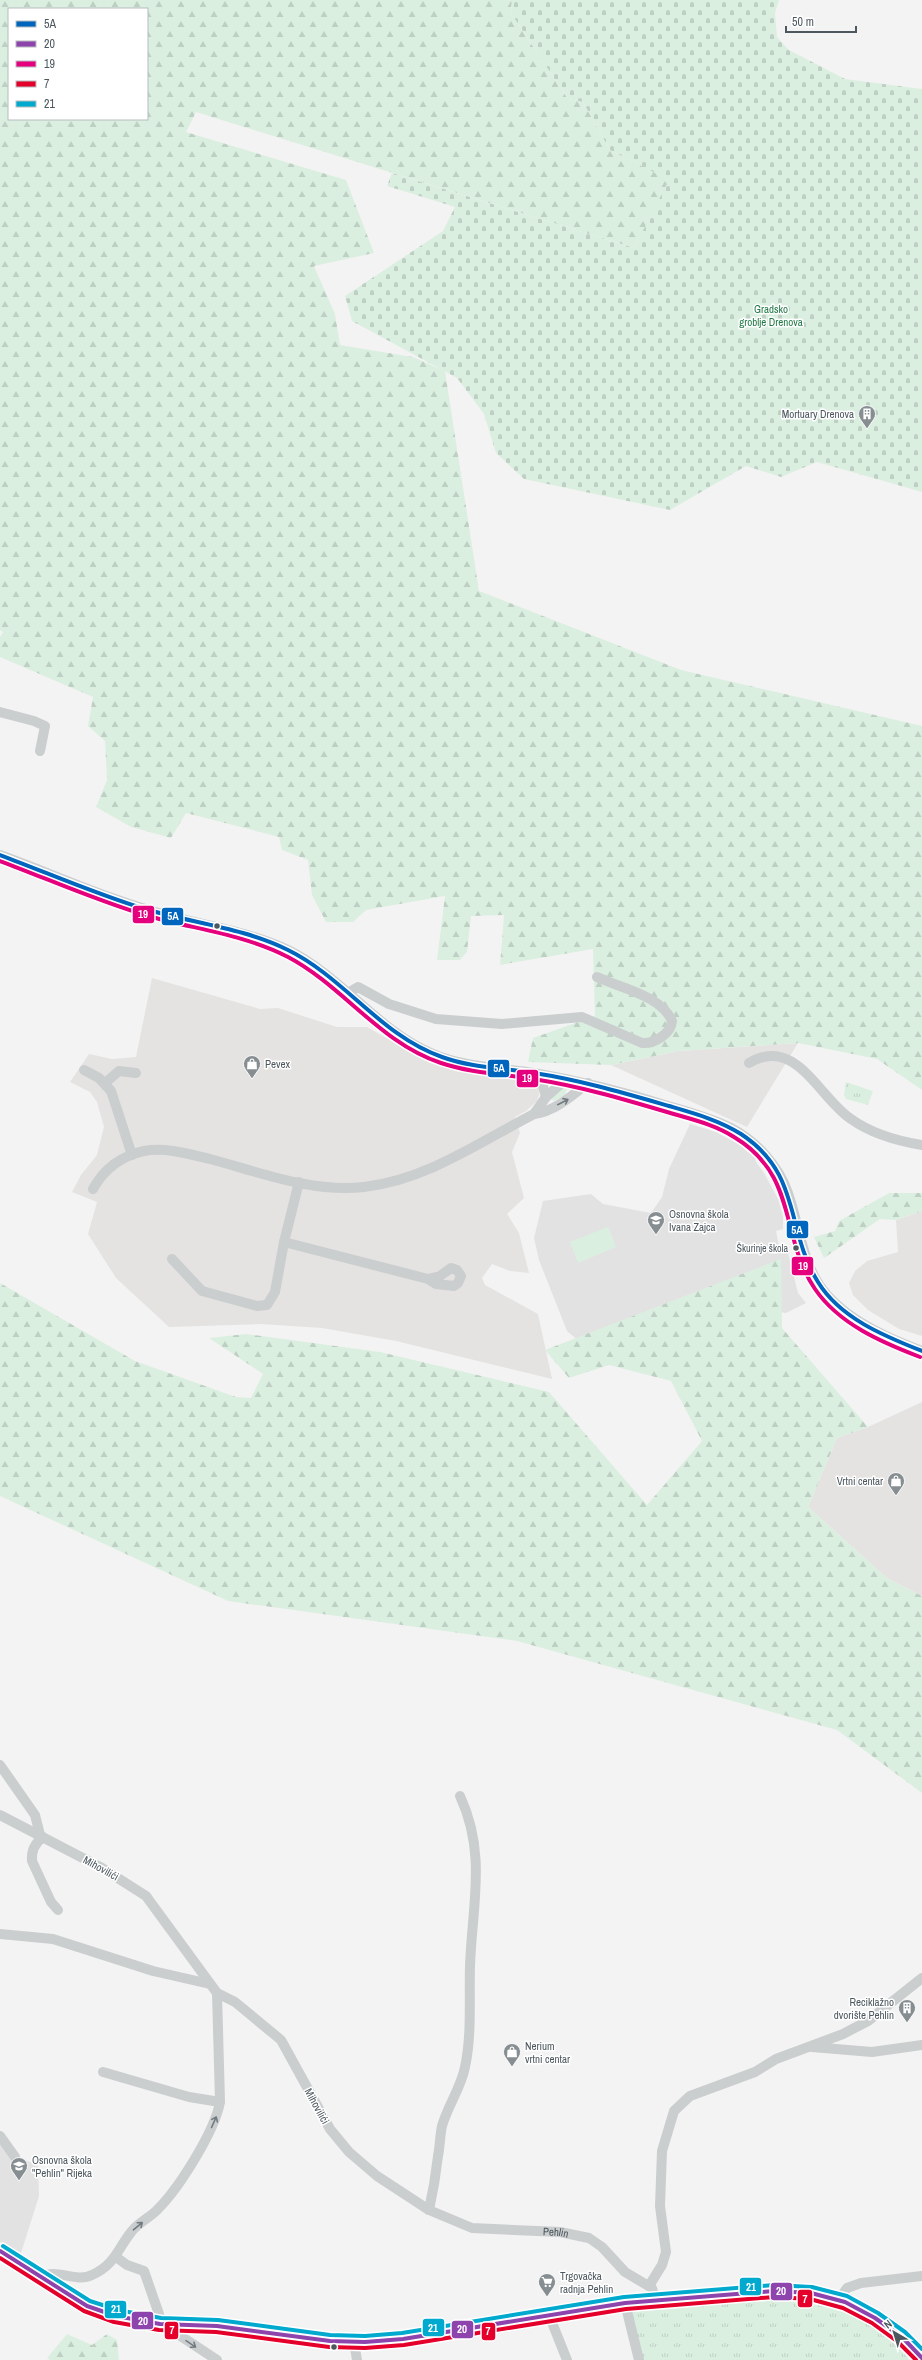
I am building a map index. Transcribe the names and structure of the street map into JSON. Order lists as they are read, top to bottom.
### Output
{
  "streets": {
    "street": ["Mihovilići", "Pehlin"]
  },
  "crossings": [
    ["Mihovilići", "Pehlin"]
  ],
  "parks": ["Gradsko groblje Drenova"],
  "places": {
    "building": ["Mortuary Drenova", "Reciklažno dvorište Pehlin"],
    "shop": ["Pevex", "Vrtni centar", "Nerium vrtni centar"],
    "school or university": ["Osnovna škola Ivana Zajca", "Osnovna škola \"Pehlin\" Rijeka"],
    "other": ["Škurinje škola"],
    "supermarket": ["Trgovačka radnja Pehlin"]
  },
  "lines": [
    "transit line 5A",
    "transit line 19",
    "transit line 21",
    "transit line 20",
    "transit line 7"
  ],
  "legend": [
    "5A",
    "20",
    "19",
    "7",
    "21"
  ],
  "scale_bar": "50 m",
  "north": "top left"
}
